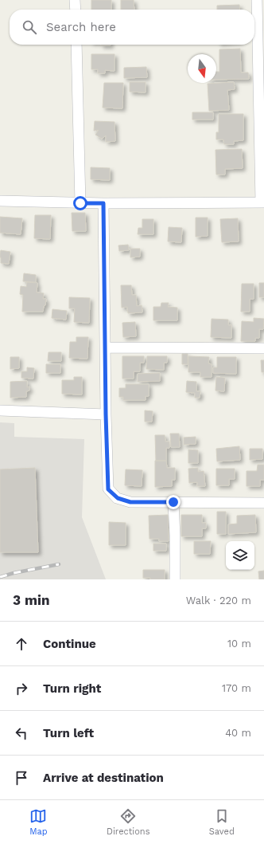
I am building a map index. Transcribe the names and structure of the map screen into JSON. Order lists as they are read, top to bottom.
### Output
{
  "north": "bottom",
  "page": {
    "search": "Search here",
    "heading": ["3 min", "Walk · 220 m"],
    "list": [
      ["Continue", "10 m"],
      ["Turn right", "170 m"],
      ["Turn left", "40 m"],
      "Arrive at destination"
    ],
    "nav": ["Map", "Directions", "Saved"]
  }
}
